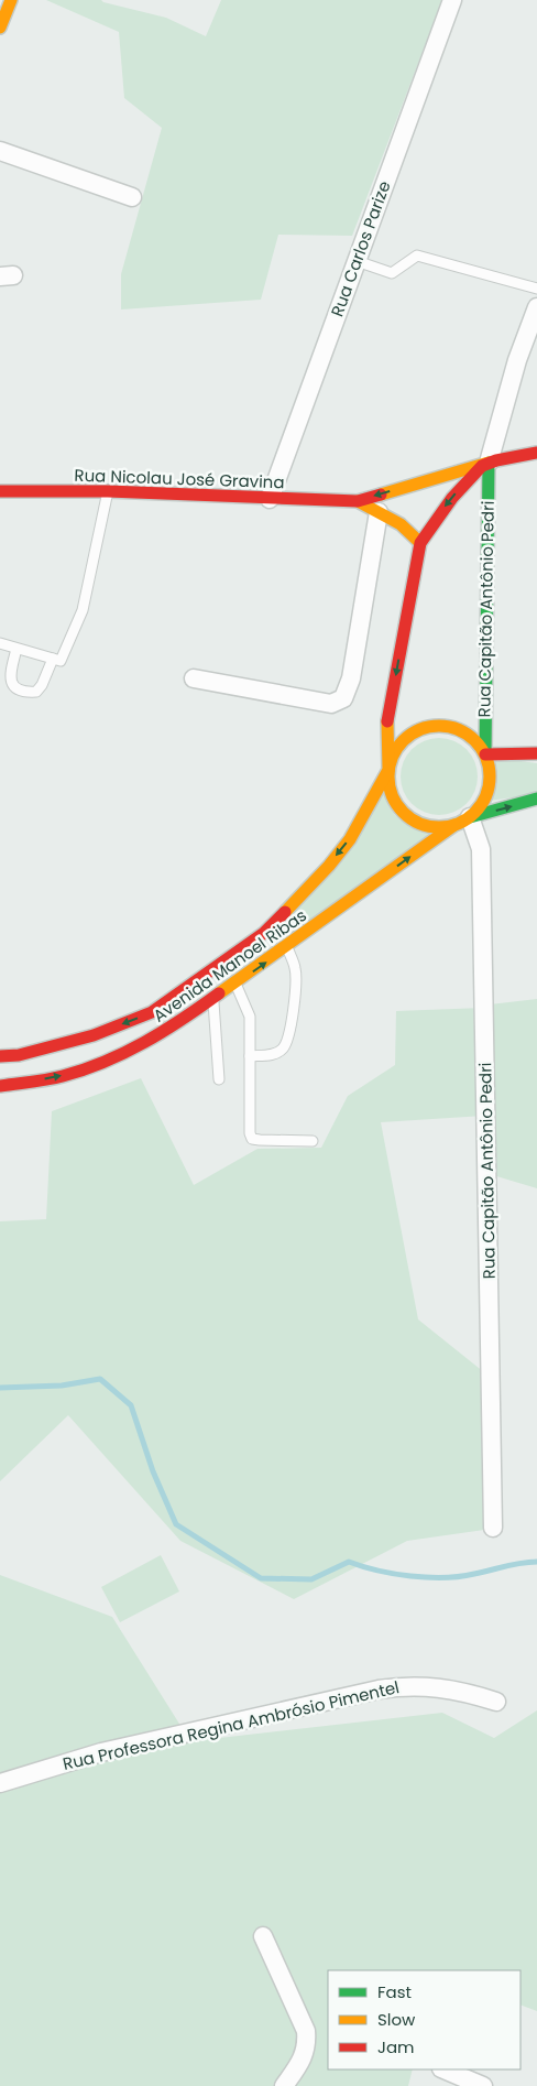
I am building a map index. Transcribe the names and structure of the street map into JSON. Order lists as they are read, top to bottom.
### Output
{
  "streets": {
    "main road": ["Rua Nicolau José Gravina", "Rua Capitão Antônio Pedri", "Avenida Manoel Ribas"],
    "street": ["Rua Carlos Parize", "Rua Professora Regina Ambrósio Pimentel"]
  },
  "crossings": [
    ["Rua Carlos Parize", "Rua Nicolau José Gravina"],
    ["Rua Nicolau José Gravina", "Rua Capitão Antônio Pedri"],
    ["Rua Nicolau José Gravina", "Avenida Manoel Ribas"],
    ["Rua Capitão Antônio Pedri", "Avenida Manoel Ribas"]
  ],
  "legend": ["Fast", "Slow", "Jam"]
}
